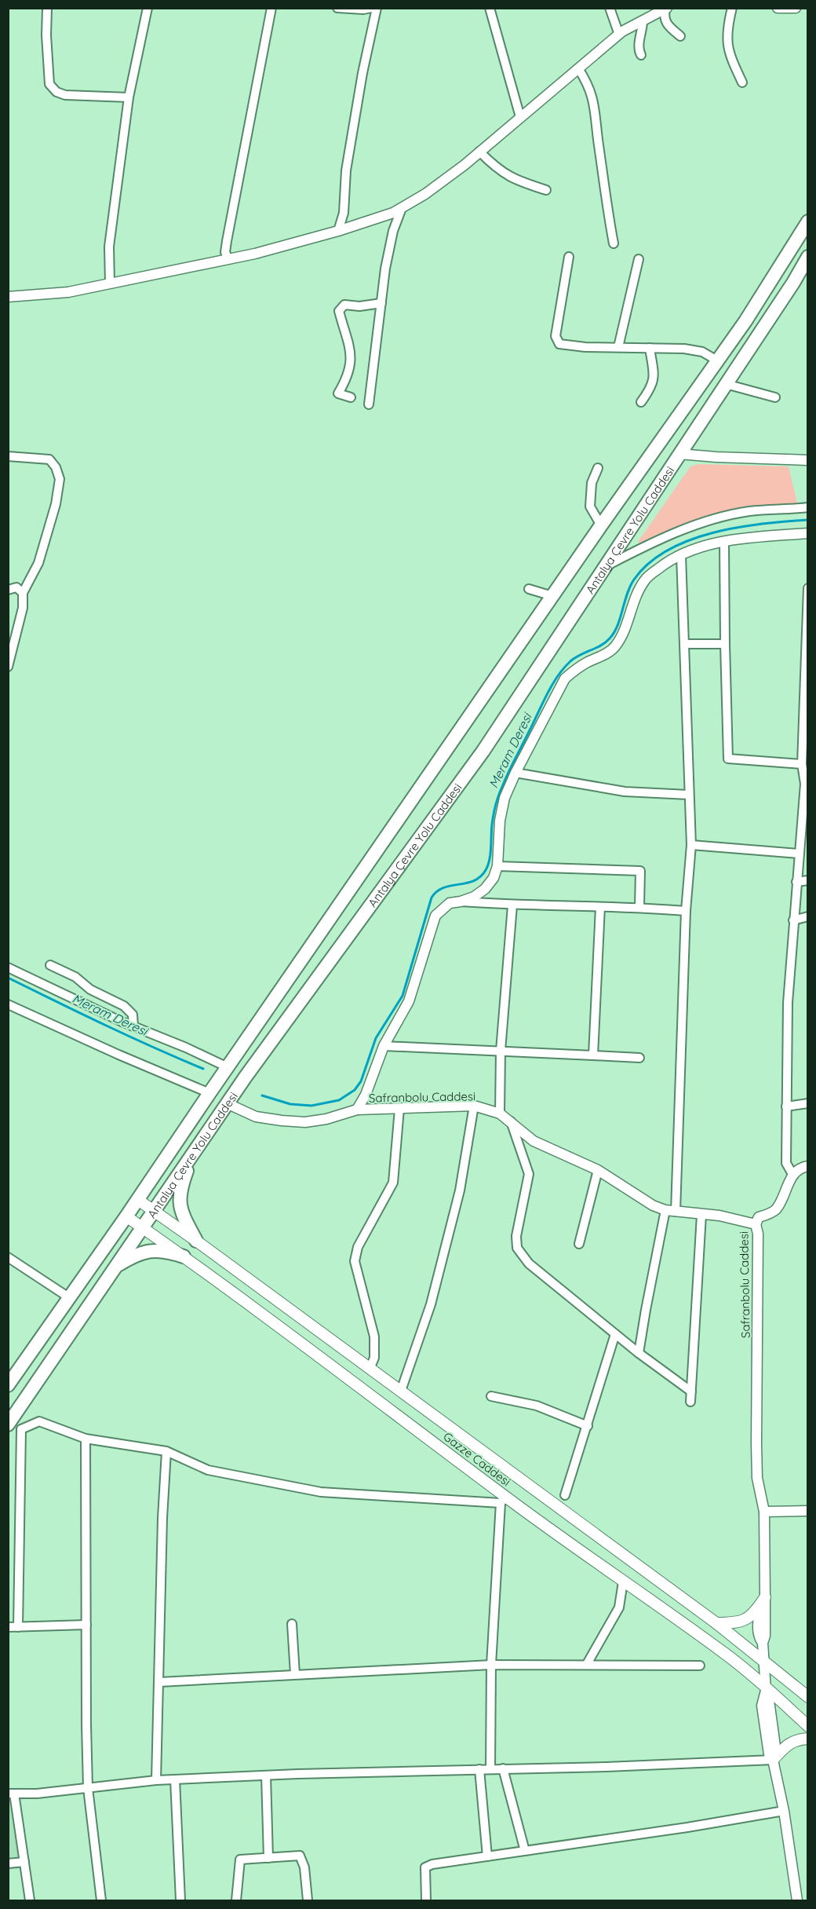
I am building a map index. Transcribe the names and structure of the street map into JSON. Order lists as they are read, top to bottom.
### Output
{
  "streets": {
    "highway": ["Antalya Çevre Yolu Caddesi"],
    "main road": ["Gazze Caddesi"],
    "street": ["Safranbolu Caddesi"]
  },
  "crossings": [
    ["Antalya Çevre Yolu Caddesi", "Safranbolu Caddesi"],
    ["Antalya Çevre Yolu Caddesi", "Gazze Caddesi"],
    ["Safranbolu Caddesi", "Gazze Caddesi"]
  ],
  "water": ["Meram Deresi"]
}
